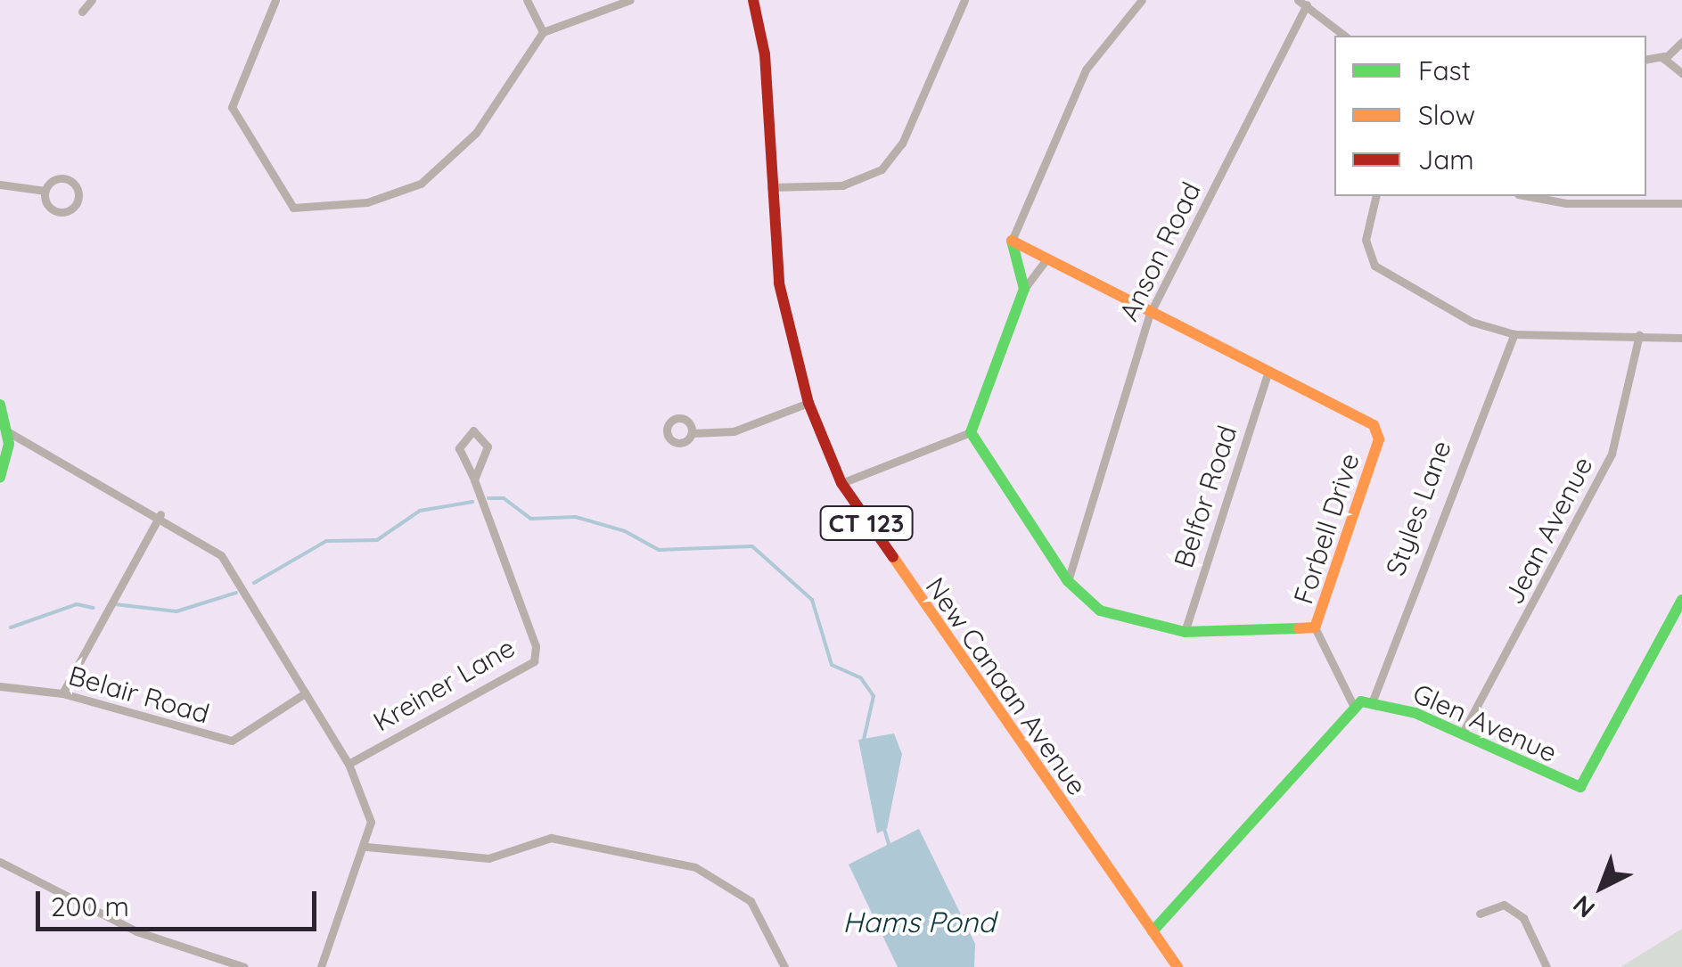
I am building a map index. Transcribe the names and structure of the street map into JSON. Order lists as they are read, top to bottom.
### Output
{
  "streets": {
    "street": [
      "Anson Road",
      "Belfor Road",
      "Styles Lane",
      "CT 123",
      "Forbell Drive",
      "Jean Avenue",
      "Kreiner Lane",
      "New Canaan Avenue",
      "Belair Road",
      "Glen Avenue"
    ]
  },
  "crossings": [
    ["Anson Road", "Forbell Drive"],
    ["Belfor Road", "Forbell Drive"],
    ["Styles Lane", "Glen Avenue"],
    ["Jean Avenue", "Glen Avenue"]
  ],
  "water": ["Hams Pond"],
  "legend": ["Fast", "Slow", "Jam"],
  "scale_bar": "200 m",
  "north": "bottom left"
}
